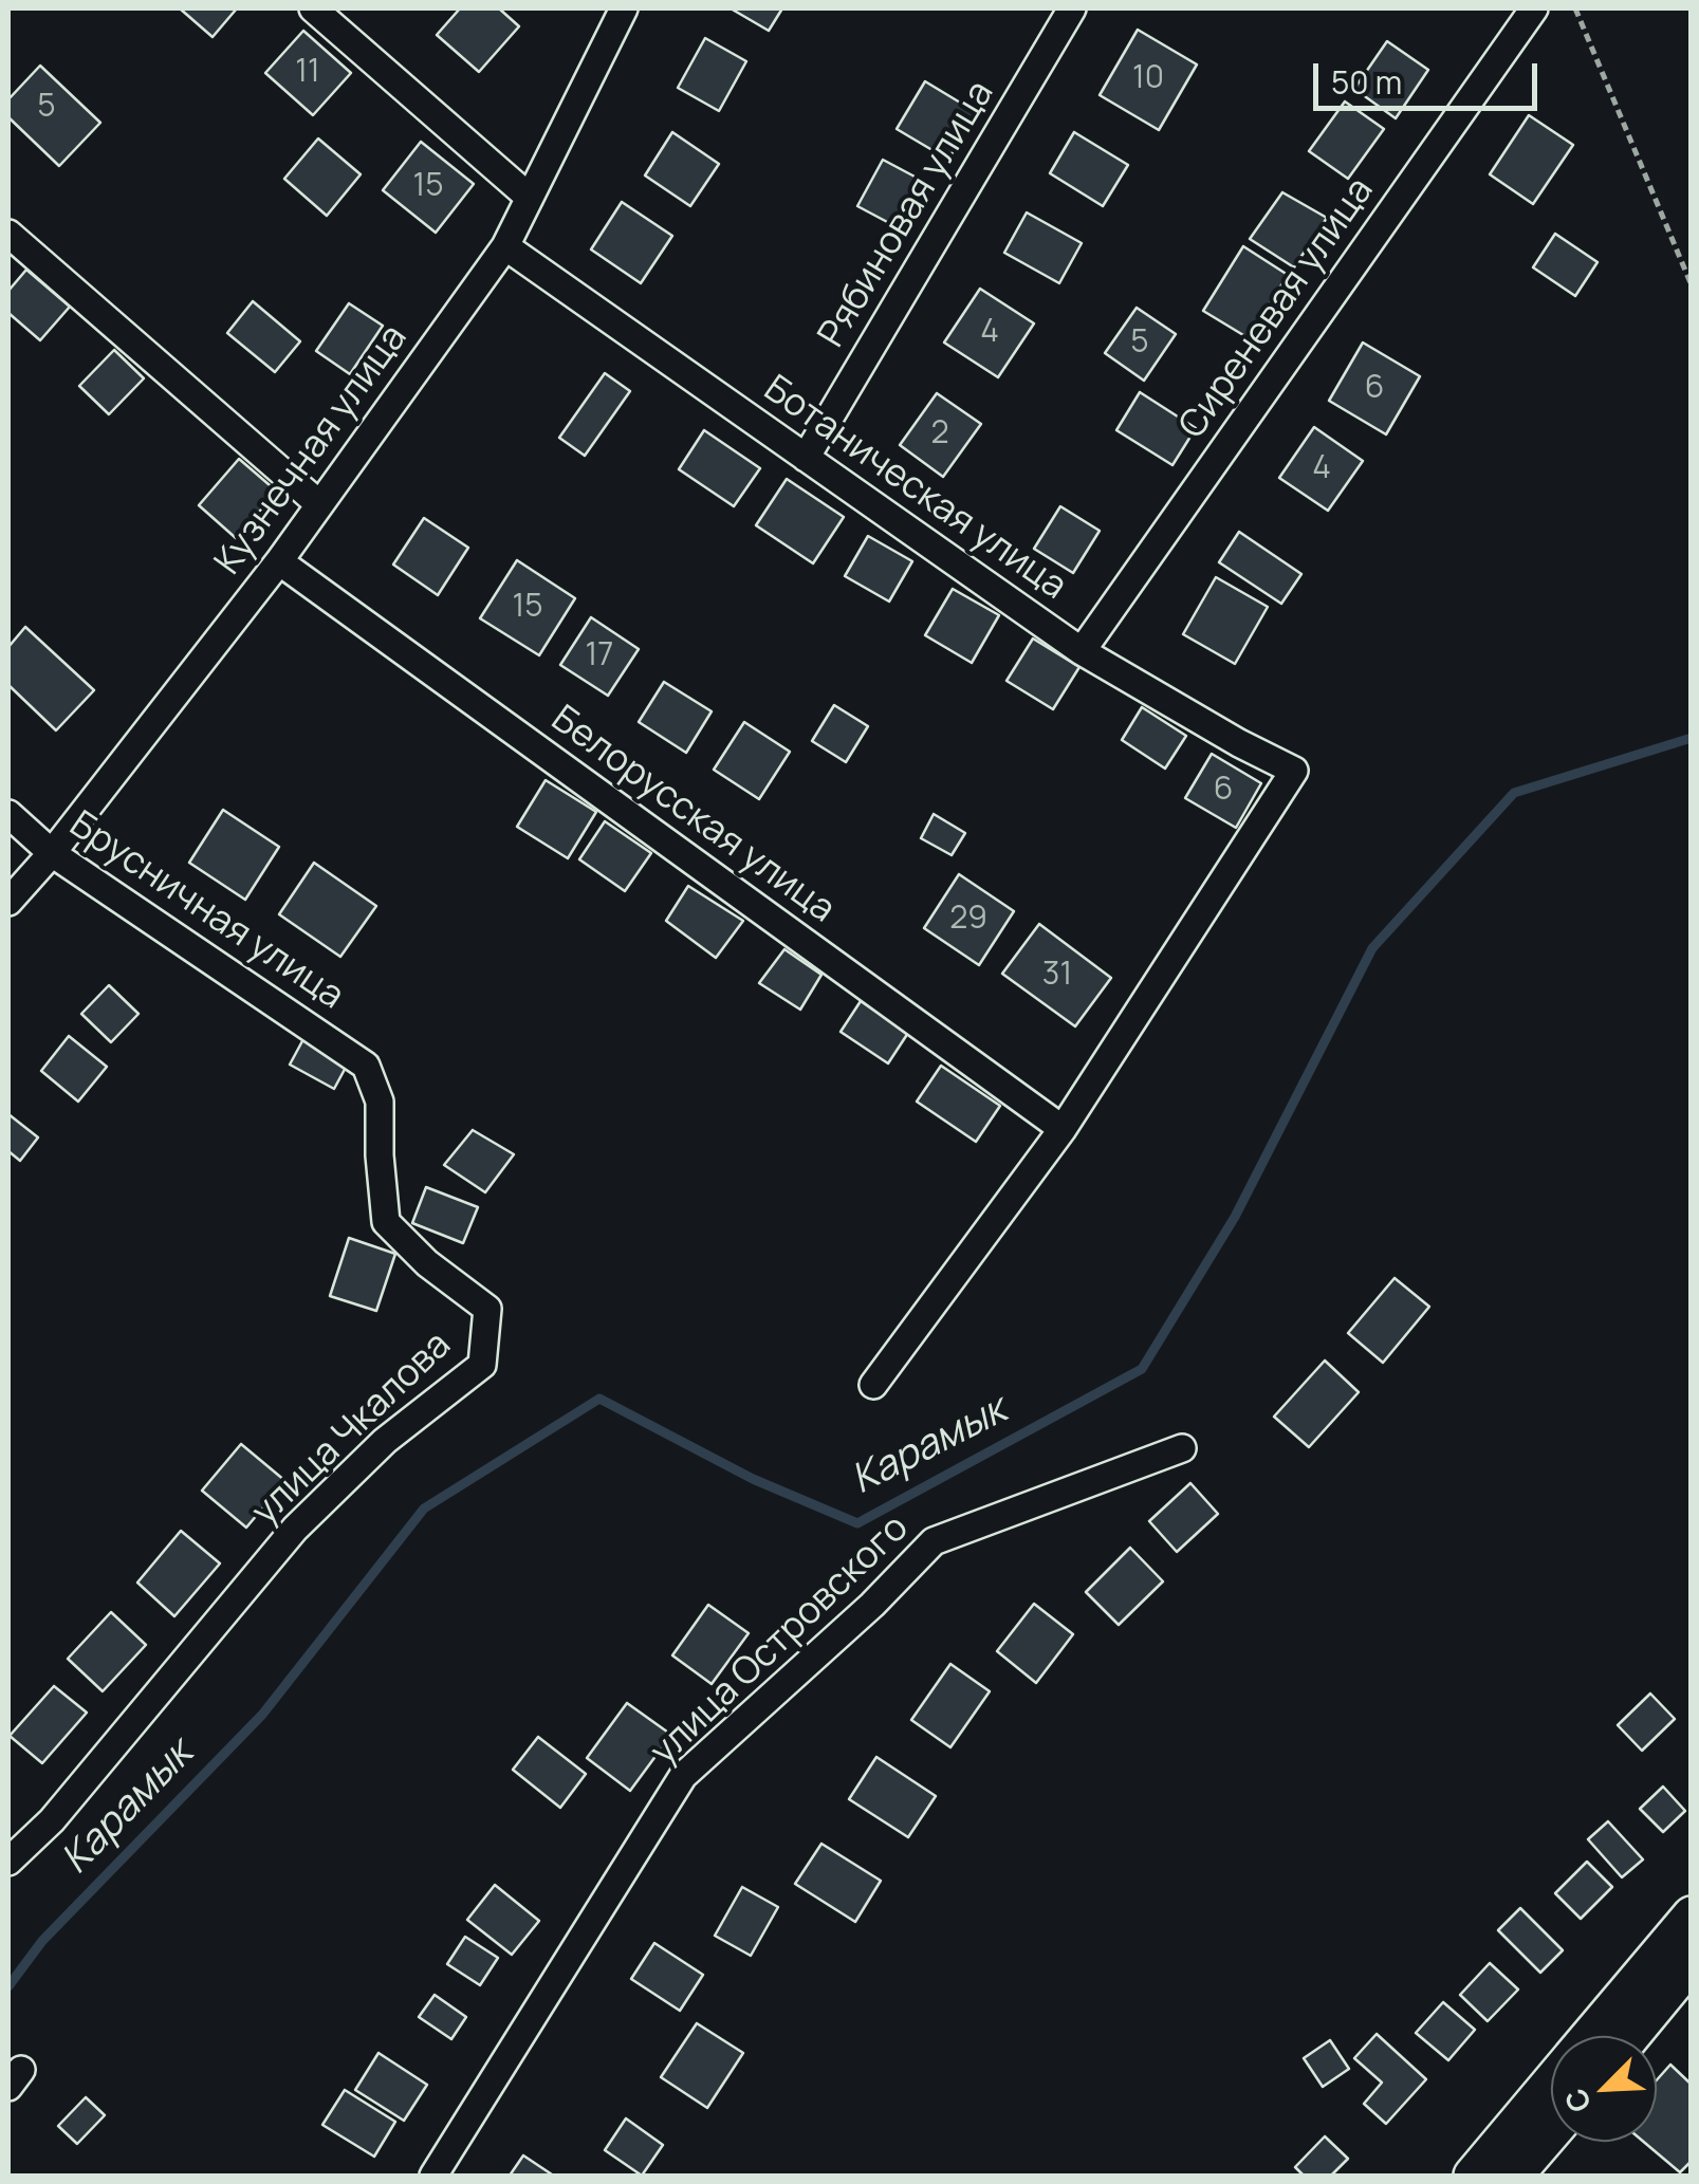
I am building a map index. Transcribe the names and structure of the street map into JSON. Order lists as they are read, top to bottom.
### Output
{
  "streets": {
    "street": [
      "Рябиновая улица",
      "Сиреневая улица",
      "Кузнечная улица",
      "Ботаническая улица",
      "Белорусская улица",
      "Брусничная улица",
      "улица Чкалова",
      "улица Островского"
    ]
  },
  "crossings": [
    ["Рябиновая улица", "Ботаническая улица"],
    ["Сиреневая улица", "Ботаническая улица"],
    ["Кузнечная улица", "Ботаническая улица"],
    ["Кузнечная улица", "Белорусская улица"],
    ["Кузнечная улица", "Брусничная улица"],
    ["Ботаническая улица", "Белорусская улица"],
    ["Брусничная улица", "улица Чкалова"]
  ],
  "water": ["Карамык"],
  "house_numbers": [
    "11",
    "10",
    "5",
    "15",
    "4",
    "5",
    "6",
    "2",
    "4",
    "15",
    "17",
    "6",
    "29",
    "31"
  ],
  "scale_bar": "50 m",
  "north": "bottom left"
}
